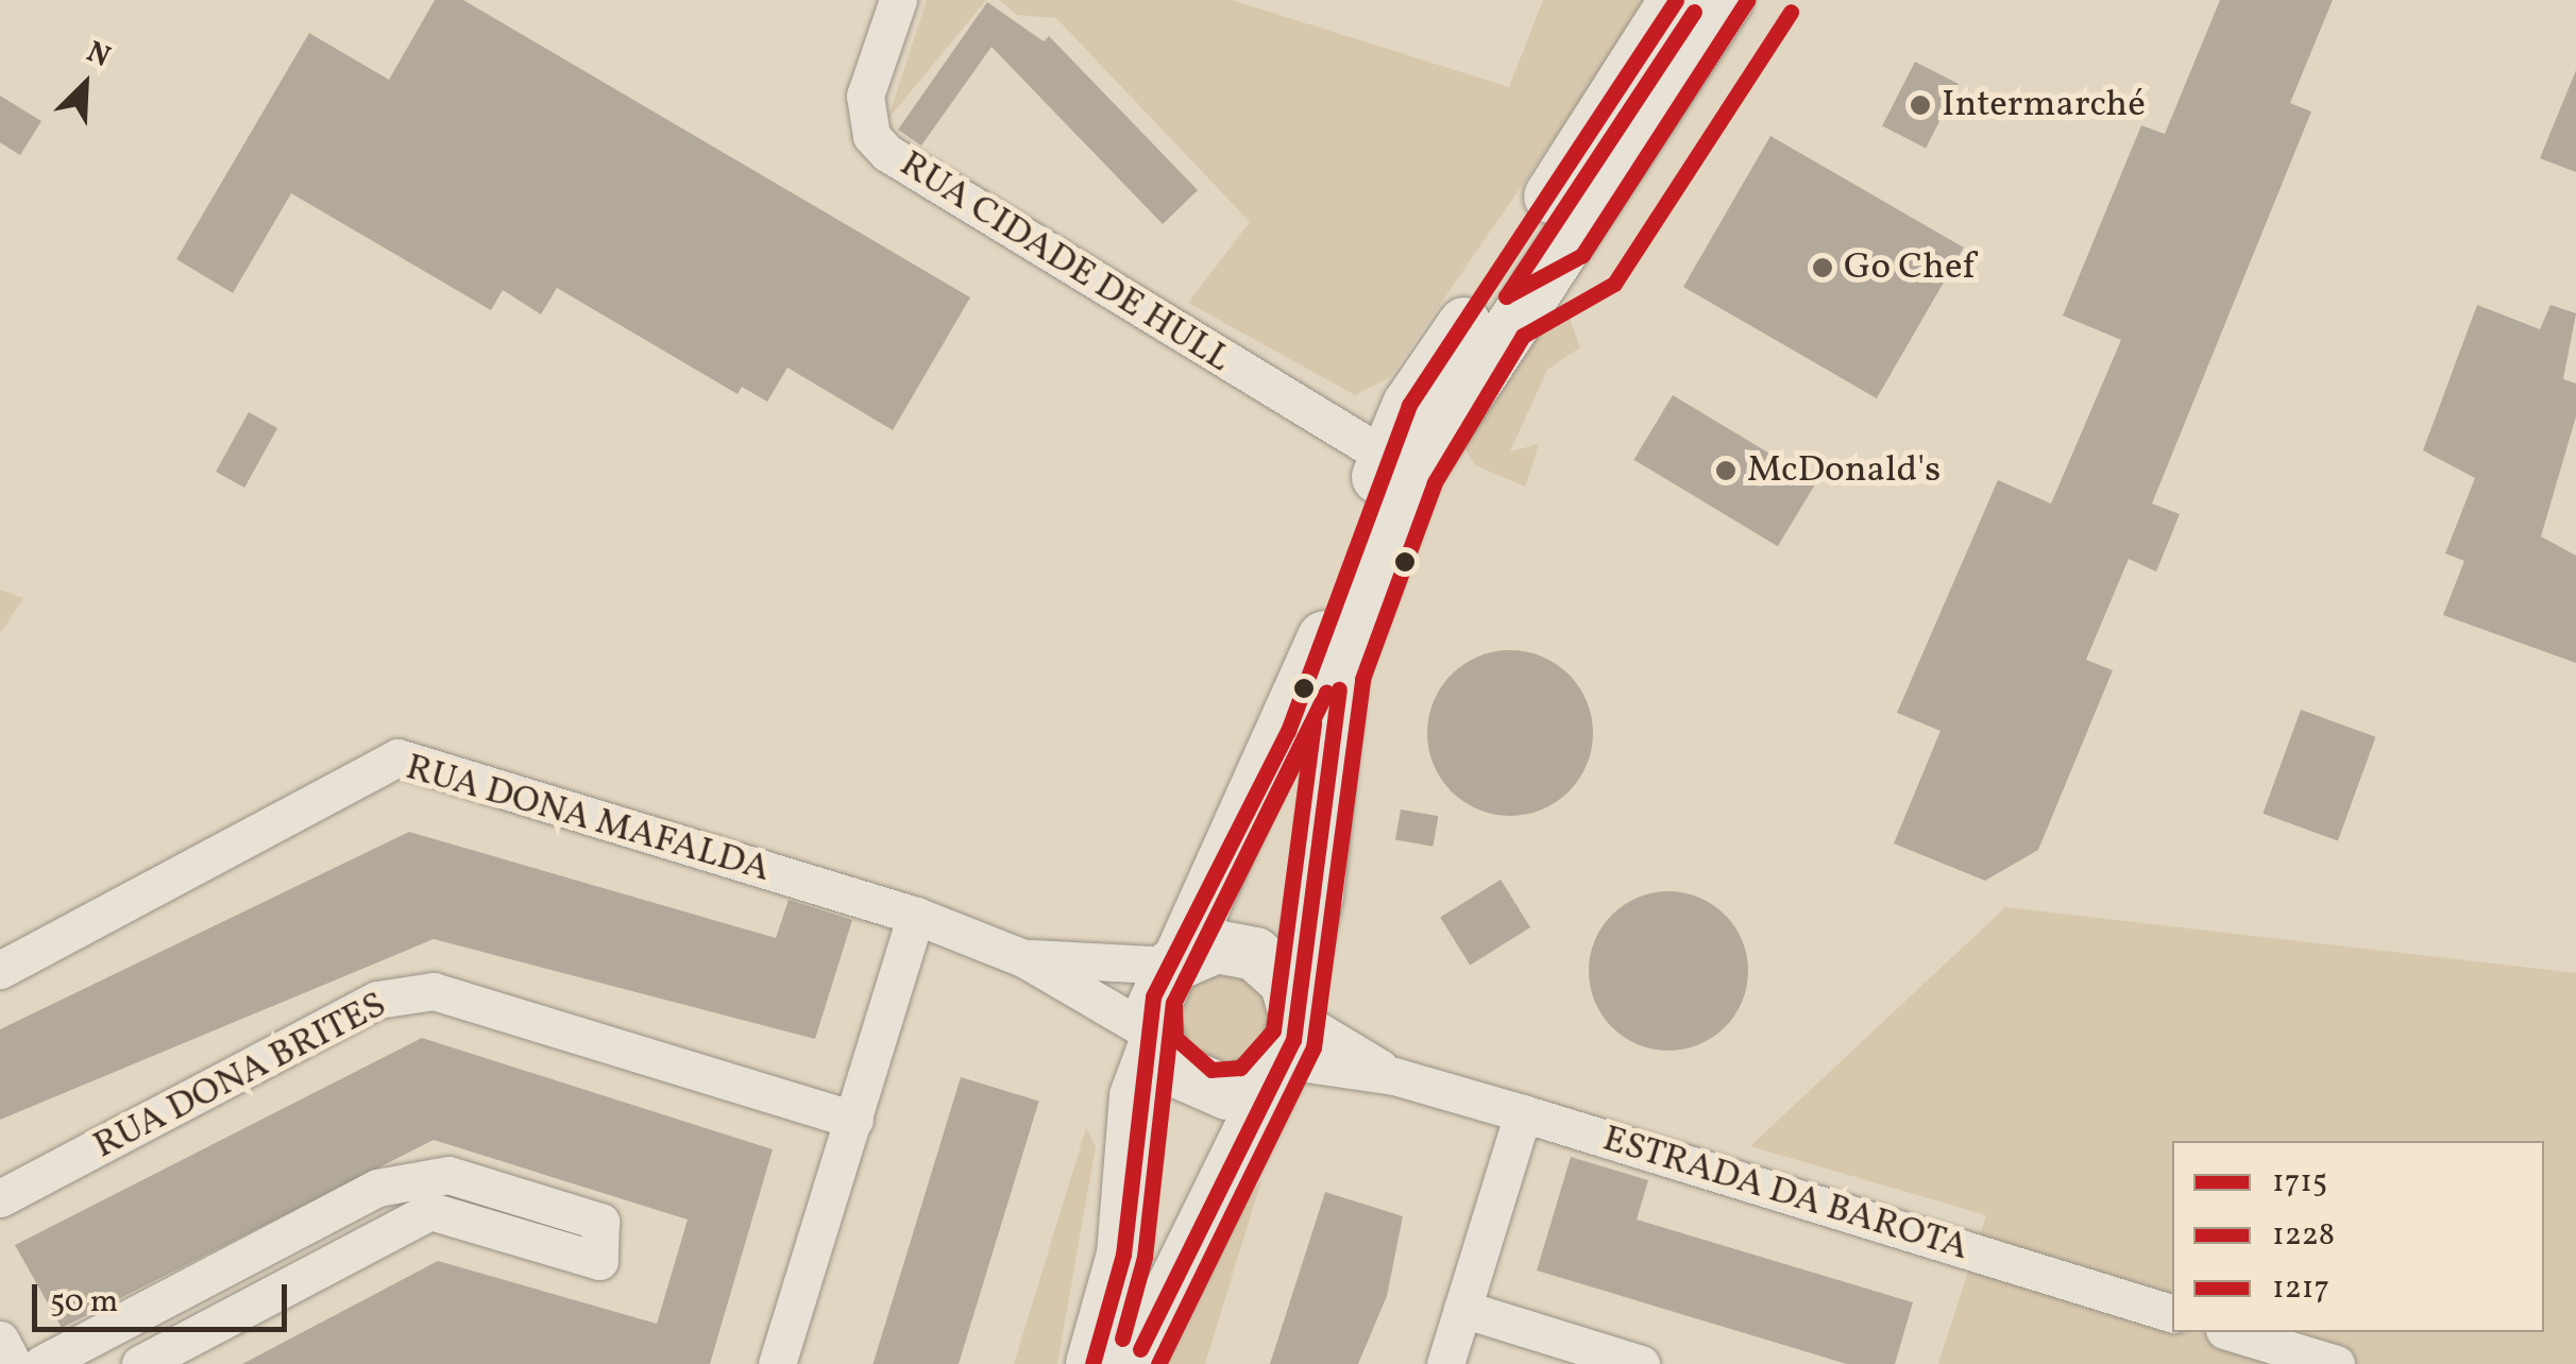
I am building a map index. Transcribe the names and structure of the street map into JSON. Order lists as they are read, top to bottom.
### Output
{
  "streets": {
    "street": [
      "RUA CIDADE DE HULL",
      "RUA DONA MAFALDA",
      "RUA DONA BRITES",
      "ESTRADA DA BAROTA"
    ]
  },
  "crossings": [
    ["RUA DONA MAFALDA", "ESTRADA DA BAROTA"]
  ],
  "places": ["Intermarché", "Go Chef", "McDonald's"],
  "lines": ["transit line 1715", "transit line 1217", "transit line 1228"],
  "legend": ["1715", "1228", "1217"],
  "scale_bar": "50 m",
  "north": "top right"
}
